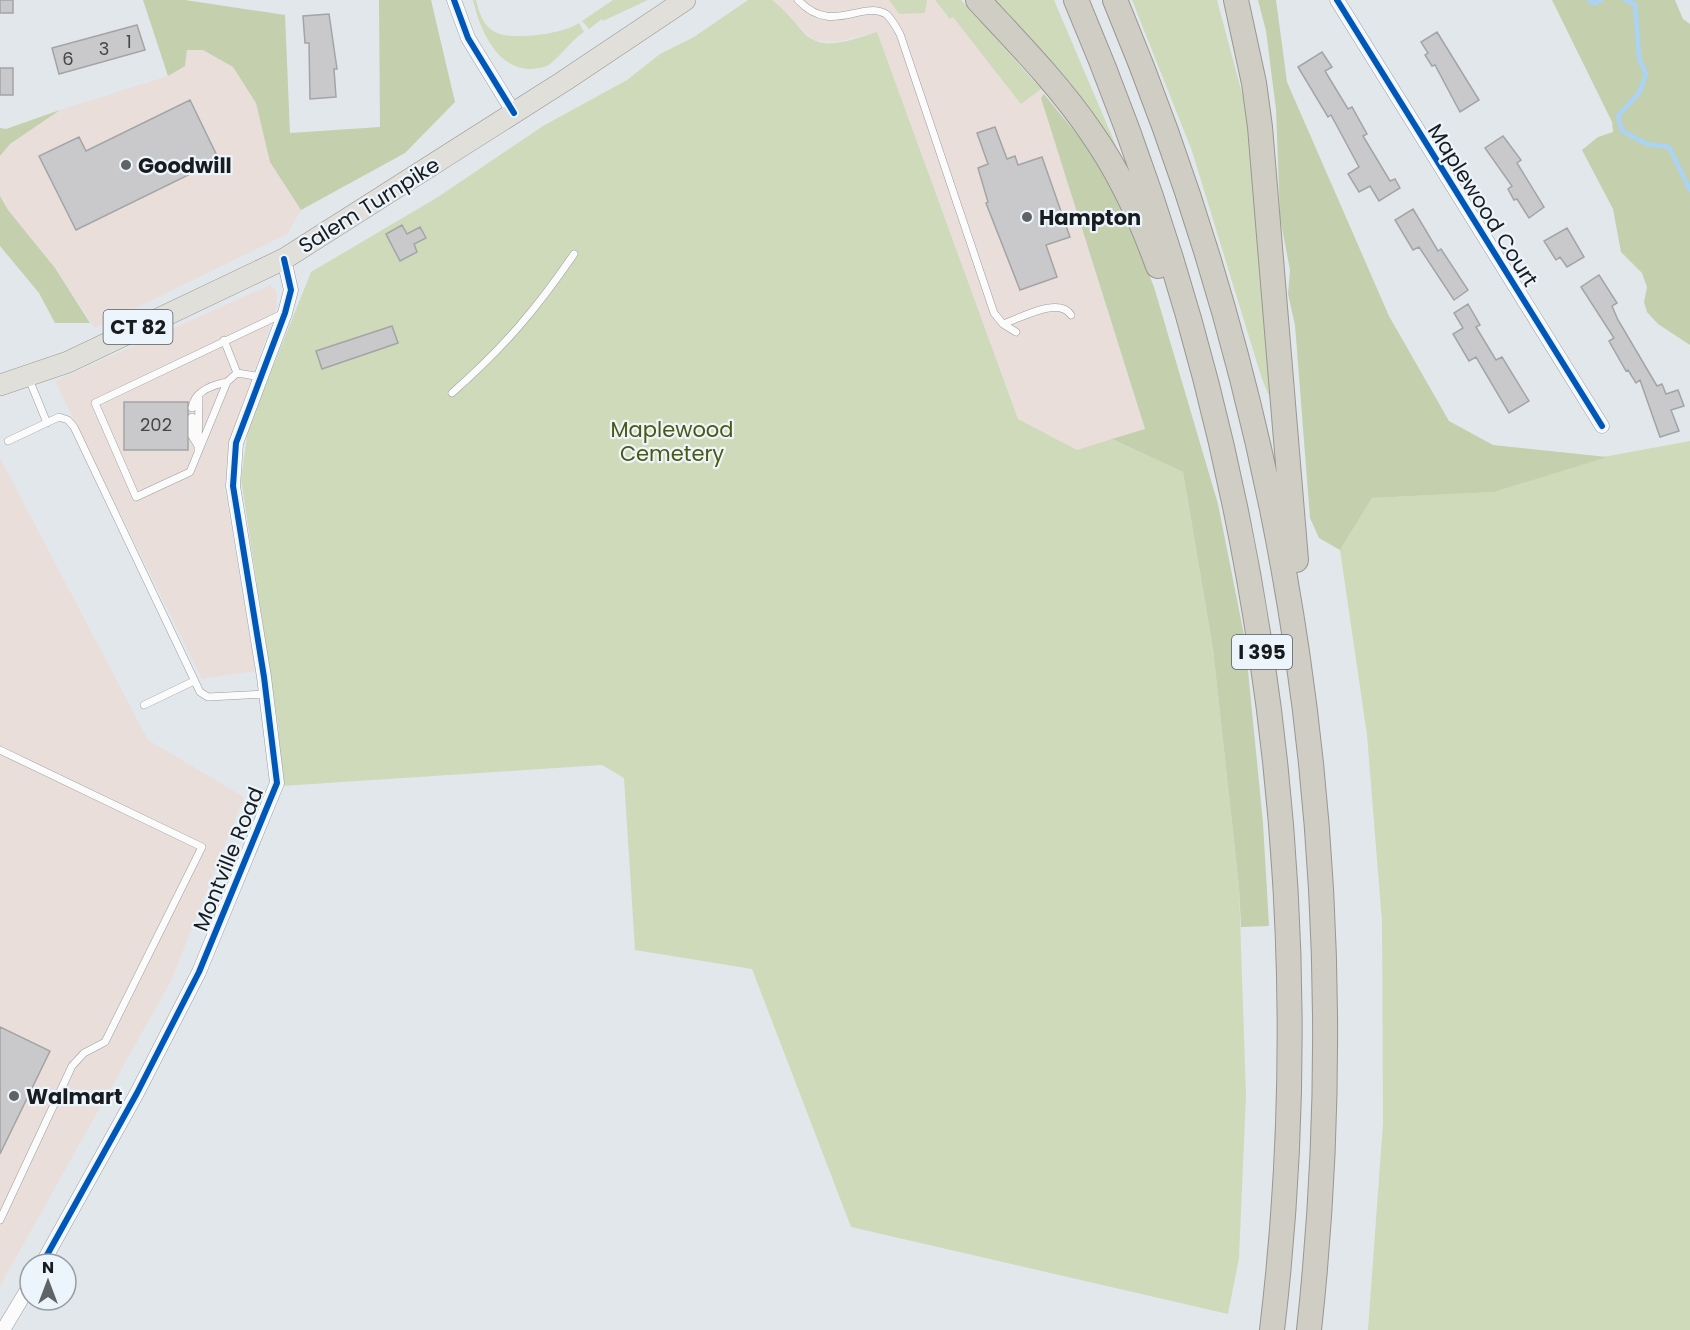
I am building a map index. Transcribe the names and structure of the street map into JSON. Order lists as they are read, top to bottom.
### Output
{
  "streets": {
    "highway": ["I 395"],
    "main road": ["Salem Turnpike", "CT 82"],
    "street": ["Maplewood Court", "Montville Road"]
  },
  "crossings": [
    ["Salem Turnpike", "Montville Road"]
  ],
  "parks": ["Maplewood Cemetery"],
  "places": ["Goodwill", "Hampton", "Walmart"],
  "house_numbers": [
    "1",
    "3",
    "6",
    "202"
  ],
  "north": "top"
}
